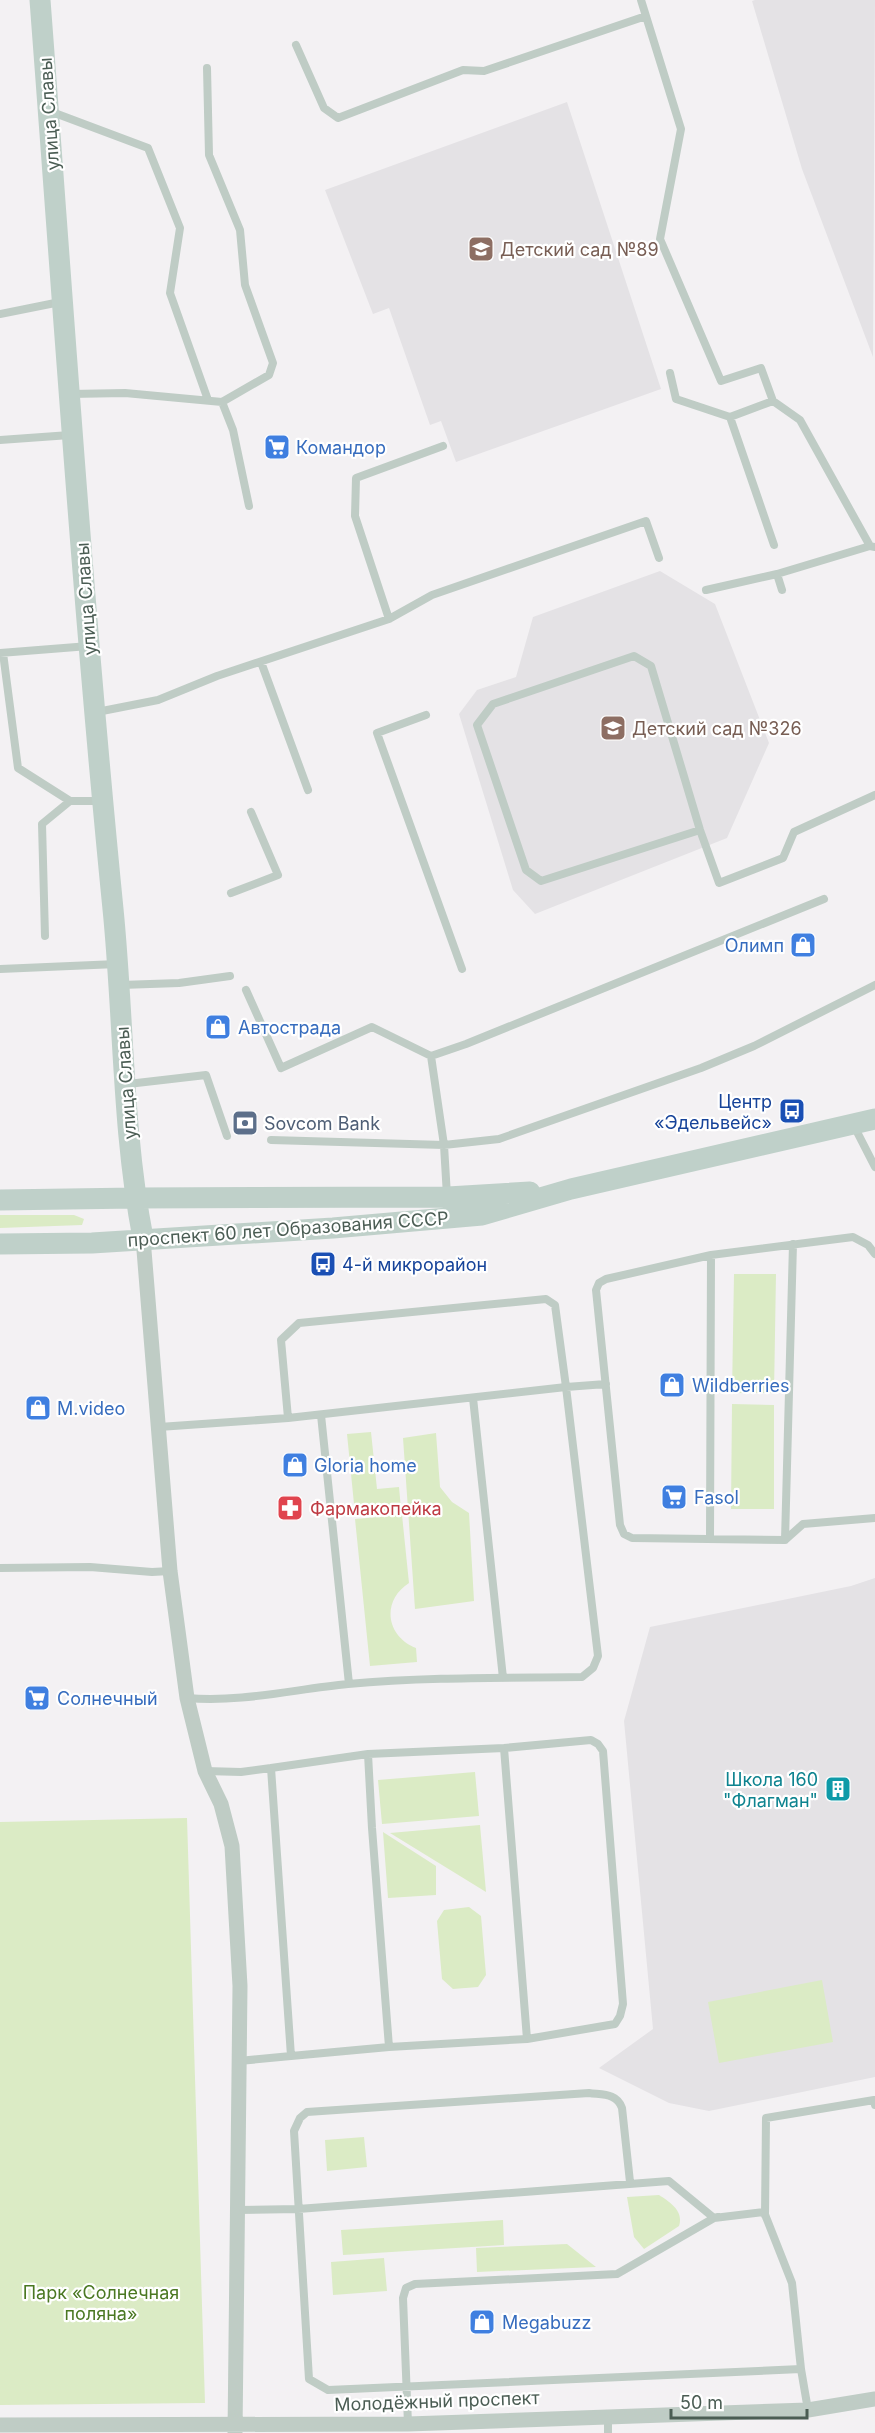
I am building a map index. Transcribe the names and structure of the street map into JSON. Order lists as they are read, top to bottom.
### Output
{
  "streets": {
    "main road": ["улица Славы", "проспект 60 лет Образования СССР"],
    "street": ["Молодёжный проспект"]
  },
  "crossings": [
    ["улица Славы", "проспект 60 лет Образования СССР"]
  ],
  "parks": ["Парк «Солнечная поляна»"],
  "places": {
    "school or university": ["Детский сад №89", "Детский сад №326"],
    "supermarket": ["Командор", "Fasol", "Солнечный"],
    "shop": [
      "Олимп",
      "Автострада",
      "Wildberries",
      "M.video",
      "Gloria home",
      "Megabuzz"
    ],
    "bus stop": ["Центр «Эдельвейс»", "4-й микрорайон"],
    "bank": ["Sovcom Bank"],
    "pharmacy": ["Фармакопейка"],
    "building": ["Школа 160 \"Флагман\""]
  },
  "scale_bar": "50 m"
}
